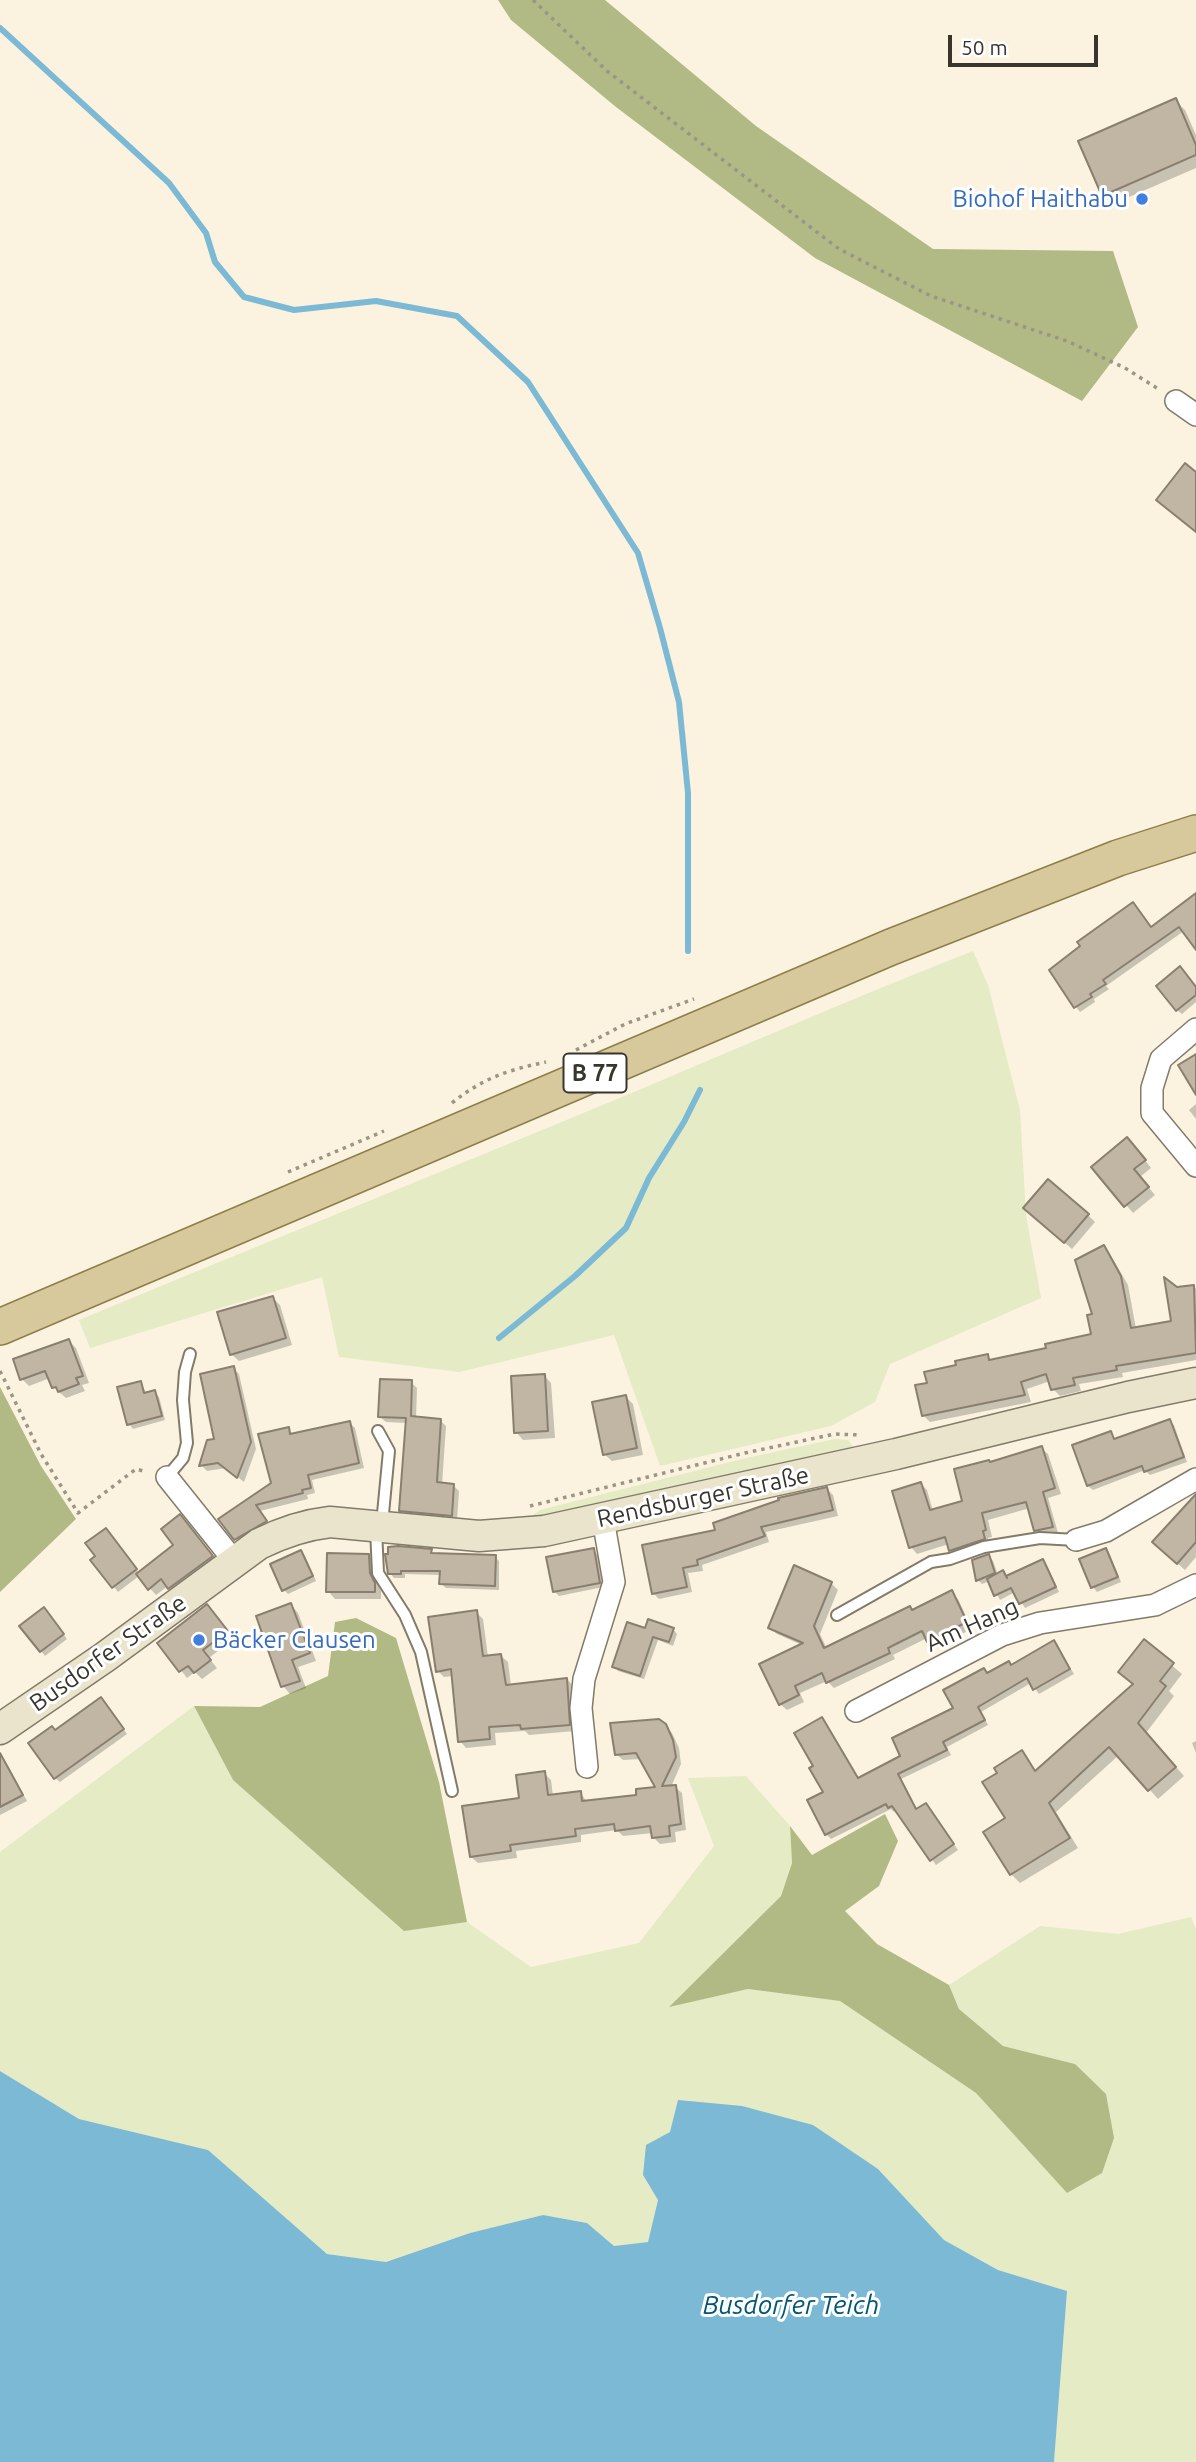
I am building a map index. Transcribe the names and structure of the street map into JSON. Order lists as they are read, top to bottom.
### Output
{
  "streets": {
    "main road": ["B 77"],
    "street": ["Rendsburger Straße", "Am Hang", "Busdorfer Straße"]
  },
  "crossings": [
    ["Rendsburger Straße", "Busdorfer Straße"]
  ],
  "water": ["Busdorfer Teich"],
  "places": ["Biohof Haithabu", "Bäcker Clausen"],
  "scale_bar": "50 m"
}
